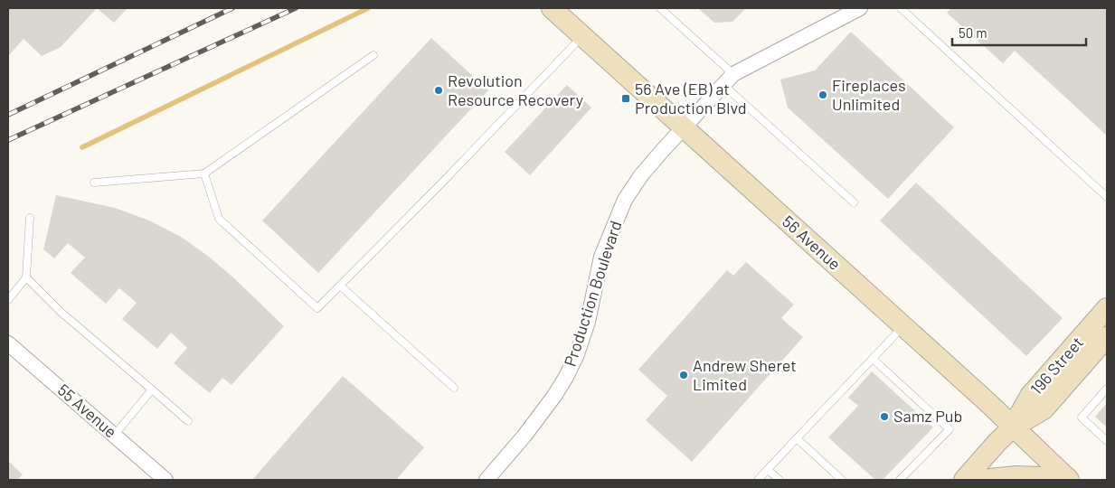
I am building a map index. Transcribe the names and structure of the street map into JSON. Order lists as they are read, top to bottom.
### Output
{
  "streets": {
    "main road": ["56 Avenue", "196 Street"],
    "street": ["Production Boulevard", "55 Avenue"]
  },
  "crossings": [
    ["56 Avenue", "Production Boulevard"],
    ["56 Avenue", "196 Street"]
  ],
  "places": {
    "other": [
      "Revolution Resource Recovery",
      "Fireplaces Unlimited",
      "Andrew Sheret Limited",
      "Samz Pub"
    ],
    "transit": ["56 Ave (EB) at Production Blvd"]
  },
  "scale_bar": "50 m"
}
